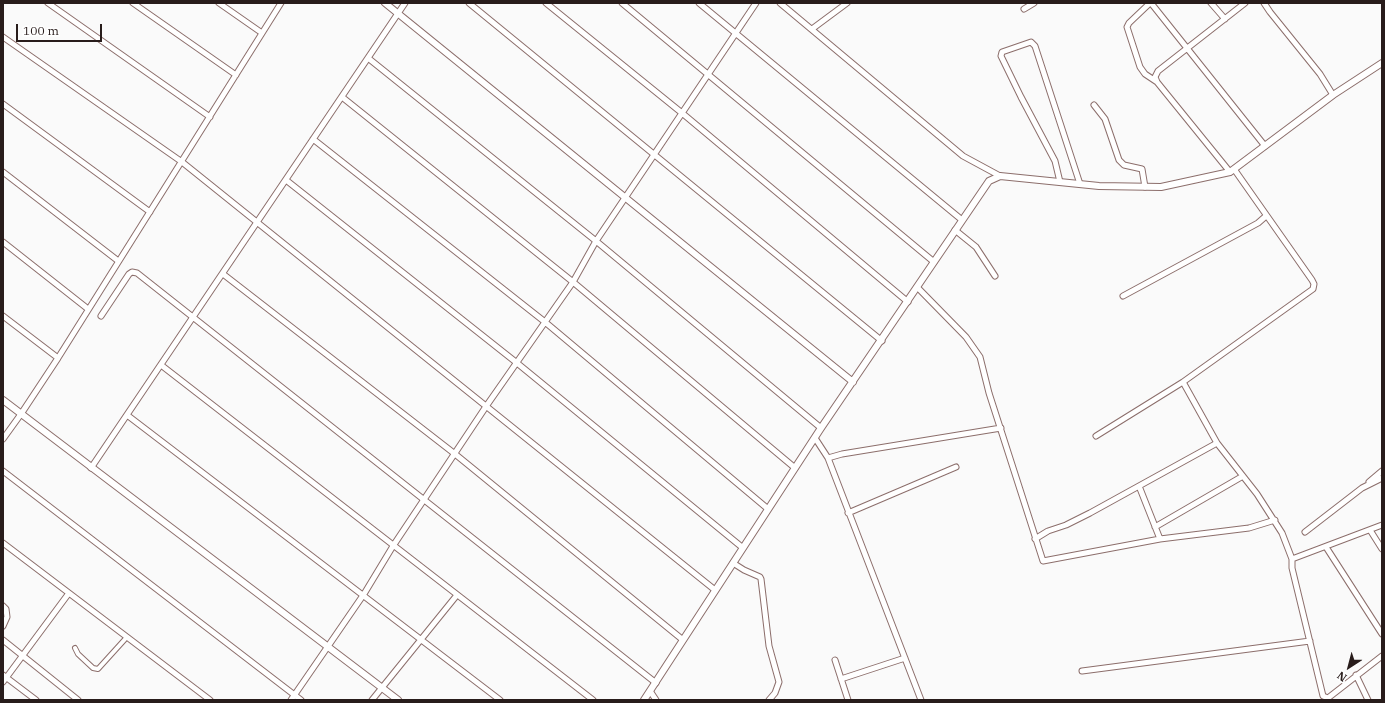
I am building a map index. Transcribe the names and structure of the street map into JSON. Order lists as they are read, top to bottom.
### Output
{
  "scale_bar": "100 m",
  "north": "bottom left"
}
